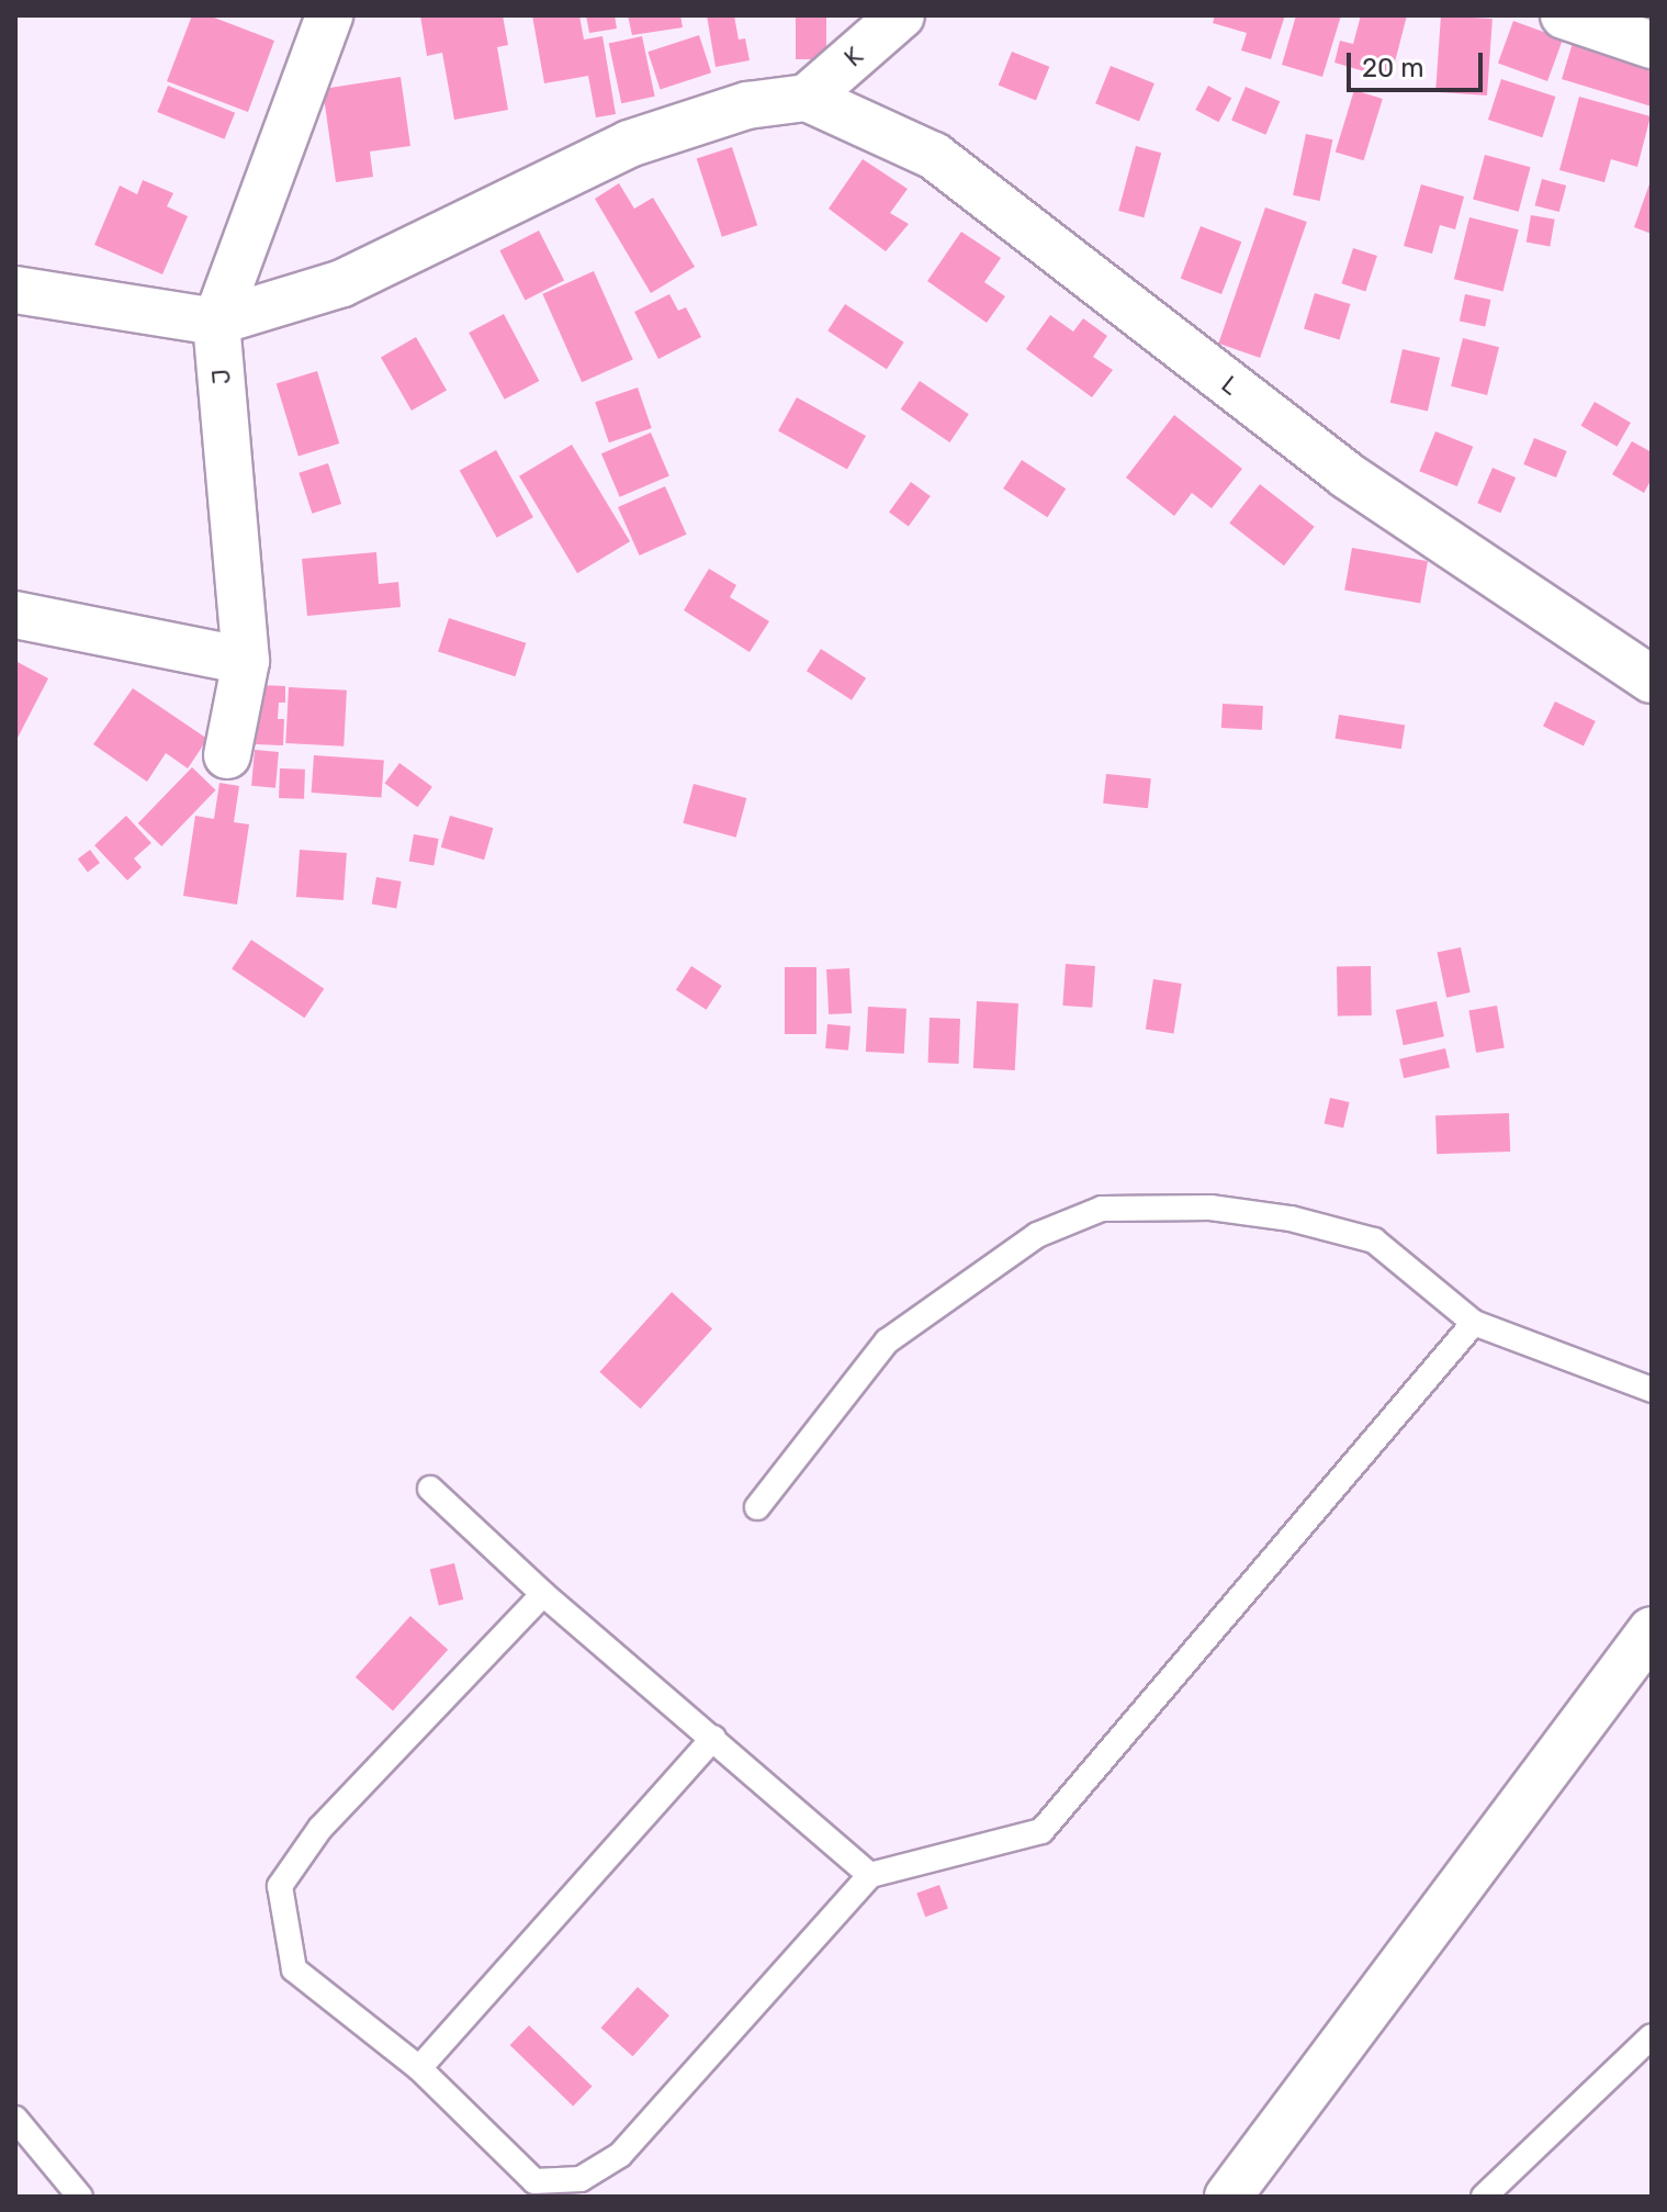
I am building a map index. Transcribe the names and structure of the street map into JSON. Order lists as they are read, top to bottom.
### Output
{
  "streets": {
    "street": ["K", "J", "L"]
  },
  "crossings": [
    ["K", "L"]
  ],
  "scale_bar": "20 m"
}
